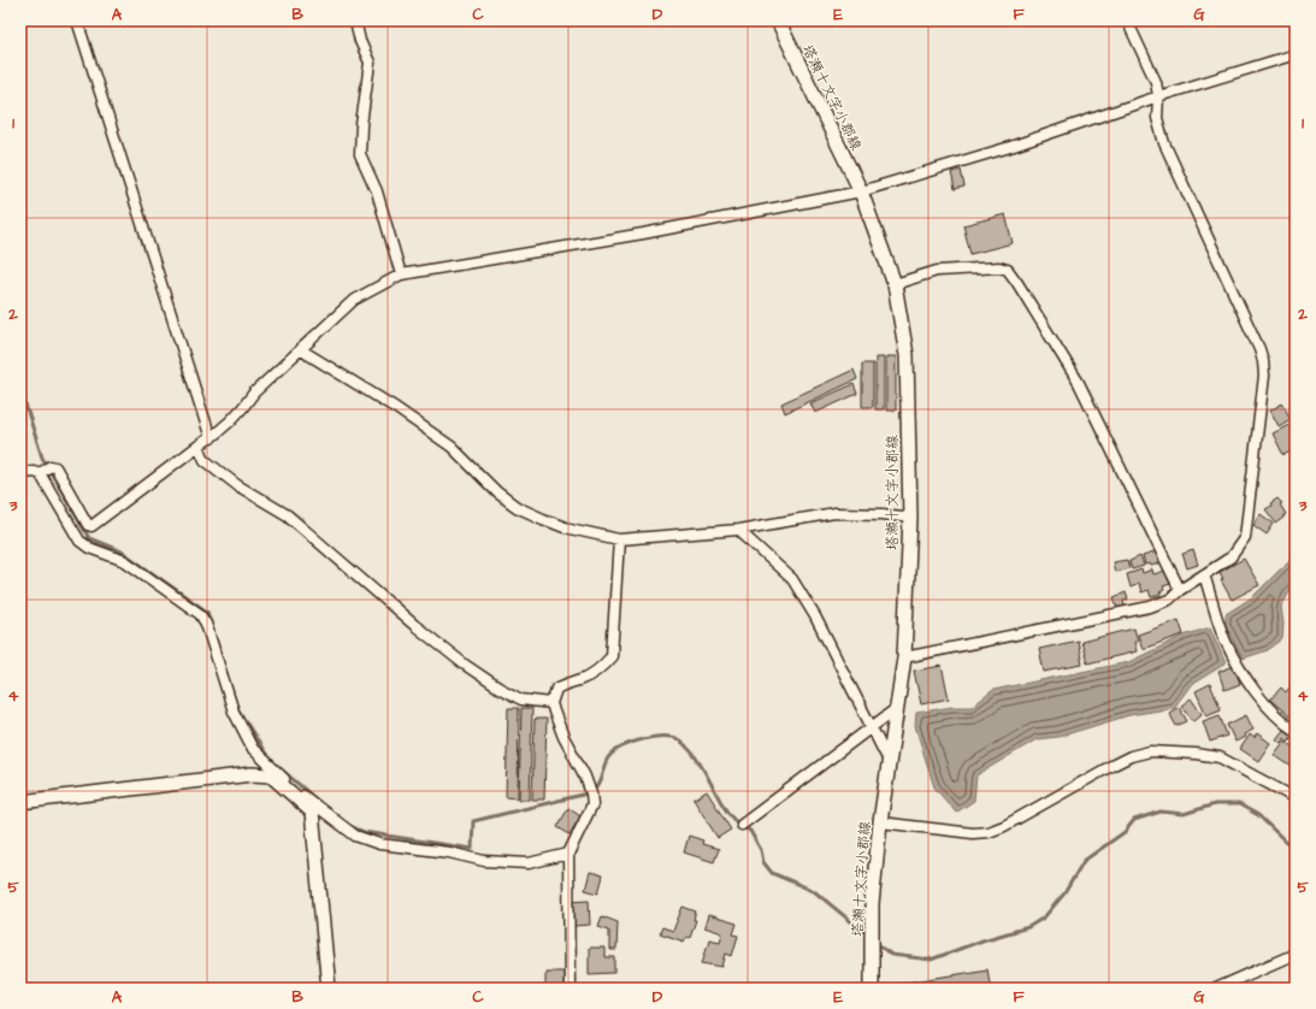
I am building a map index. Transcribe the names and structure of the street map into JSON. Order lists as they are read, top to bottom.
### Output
{
  "streets": {
    "main road": ["塔瀬十文字小郡線"]
  },
  "grid": {
    "columns": [
      "A",
      "B",
      "C",
      "D",
      "E",
      "F",
      "G"
    ],
    "rows": [
      "1",
      "2",
      "3",
      "4",
      "5"
    ]
  }
}
